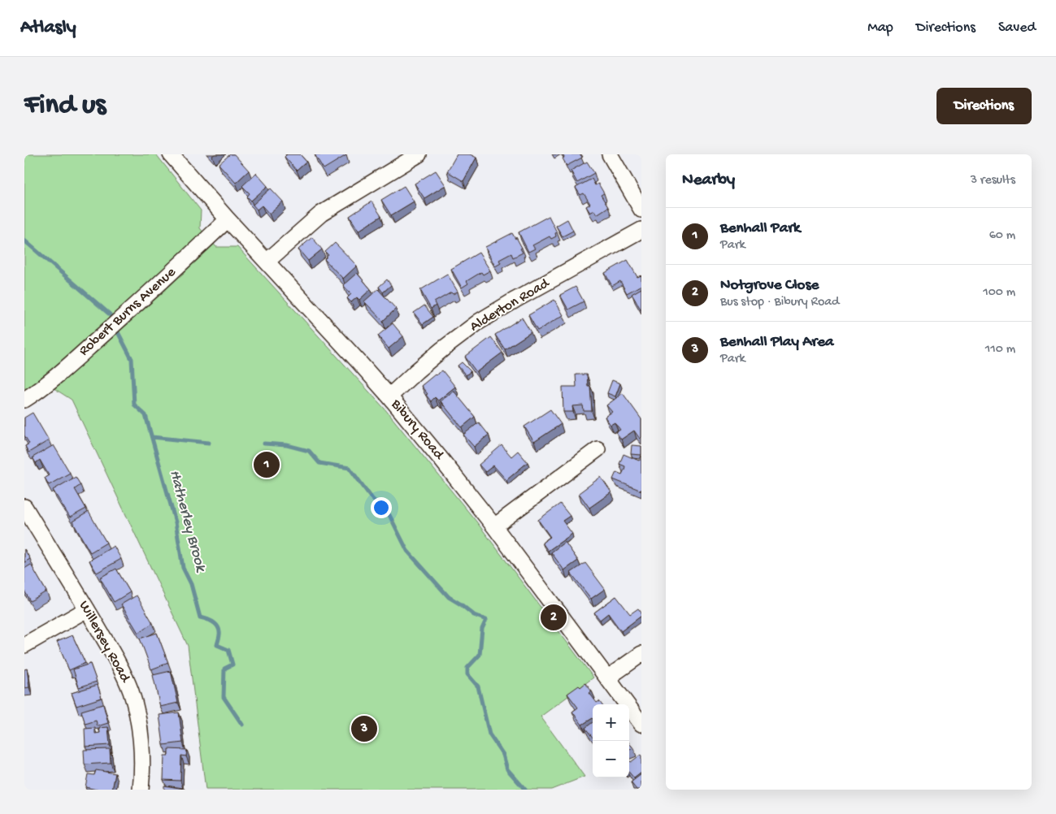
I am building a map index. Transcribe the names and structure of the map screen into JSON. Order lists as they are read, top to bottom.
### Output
{
  "streets": {
    "street": [
      "Alderton Road",
      "Robert Burns Avenue",
      "Bibury Road",
      "Willersey Road"
    ]
  },
  "crossings": [
    ["Alderton Road", "Bibury Road"],
    ["Robert Burns Avenue", "Bibury Road"]
  ],
  "water": ["Hatherley Brook"],
  "page": {
    "header": "Atlasly",
    "nav": ["Map", "Directions", "Saved"],
    "buttons": "Directions",
    "title": "Find us",
    "heading": ["Nearby", "3 results"],
    "list": [
      {
        "mark": "1",
        "name": "Benhall Park",
        "note": "Park",
        "value": "60 m"
      },
      {
        "mark": "2",
        "name": "Notgrove Close",
        "note": "Bus stop · Bibury Road",
        "value": "100 m"
      },
      {
        "mark": "3",
        "name": "Benhall Play Area",
        "note": "Park",
        "value": "110 m"
      }
    ],
    "pins": ["1", "2", "3"],
    "map_buttons": ["+", "−"]
  }
}
